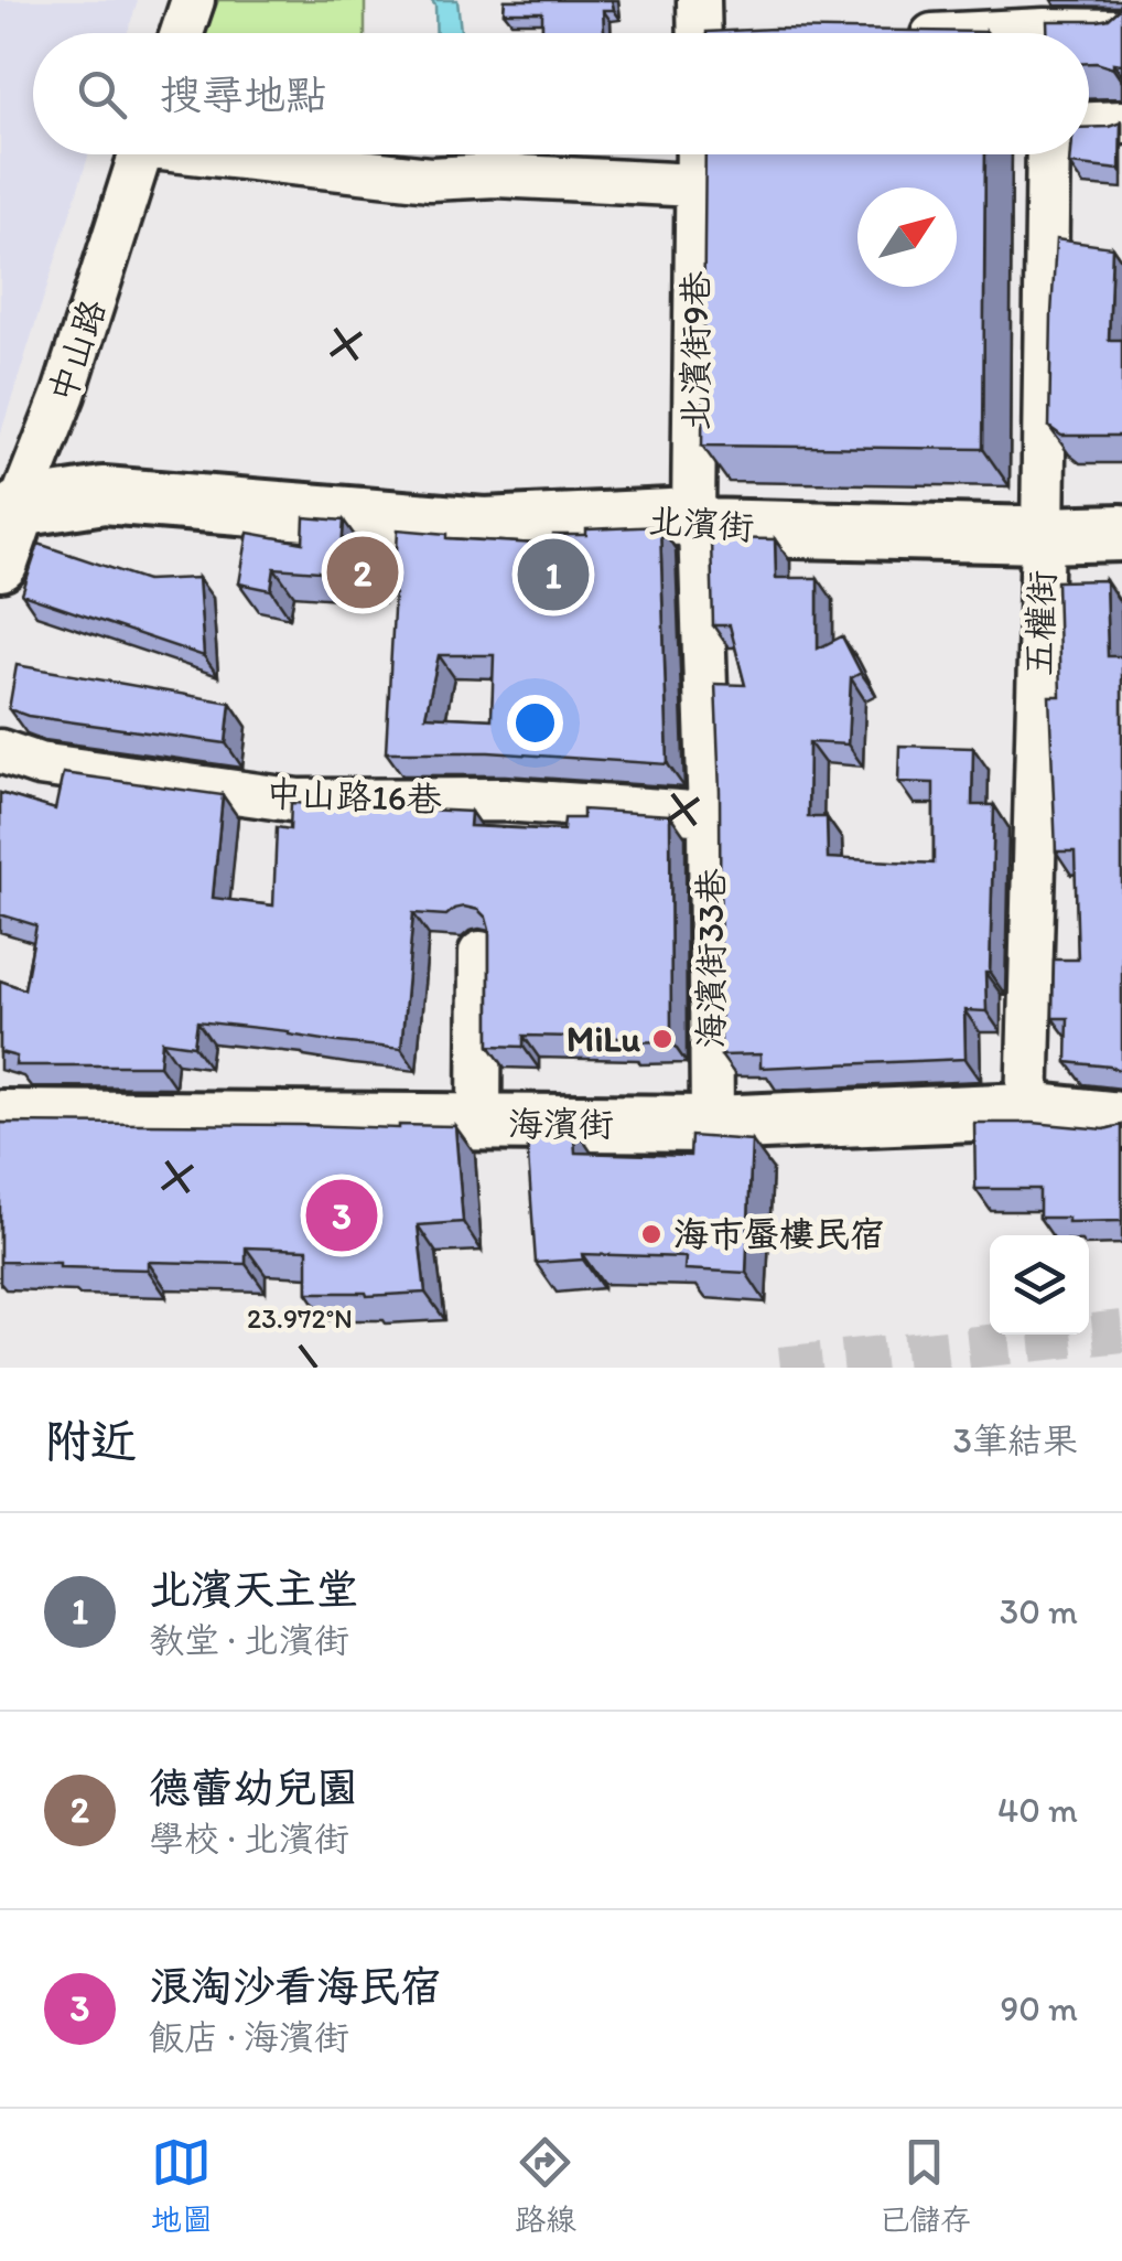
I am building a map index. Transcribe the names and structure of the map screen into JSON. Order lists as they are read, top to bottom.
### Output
{
  "streets": {
    "main road": ["中山路", "北濱街", "海濱街"],
    "street": [
      "北濱街9巷",
      "五權街",
      "中山路16巷",
      "海濱街33巷"
    ]
  },
  "crossings": [
    ["中山路", "北濱街"],
    ["北濱街9巷", "北濱街"],
    ["北濱街9巷", "海濱街33巷"],
    ["北濱街", "五權街"],
    ["北濱街", "海濱街33巷"],
    ["五權街", "海濱街"],
    ["中山路16巷", "海濱街33巷"],
    ["海濱街33巷", "海濱街"]
  ],
  "places": ["MiLu", "海市蜃樓民宿"],
  "north": "top right",
  "page": {
    "search": "搜尋地點",
    "pins": ["2", "1", "3"],
    "heading": ["附近", "3筆結果"],
    "list": [
      {
        "mark": "1",
        "name": "北濱天主堂",
        "note": "教堂 · 北濱街",
        "value": "30 m"
      },
      {
        "mark": "2",
        "name": "德蕾幼兒園",
        "note": "學校 · 北濱街",
        "value": "40 m"
      },
      {
        "mark": "3",
        "name": "浪淘沙看海民宿",
        "note": "飯店 · 海濱街",
        "value": "90 m"
      }
    ],
    "nav": ["地圖", "路線", "已儲存"]
  },
  "coordinates": ["23.972°N"]
}
